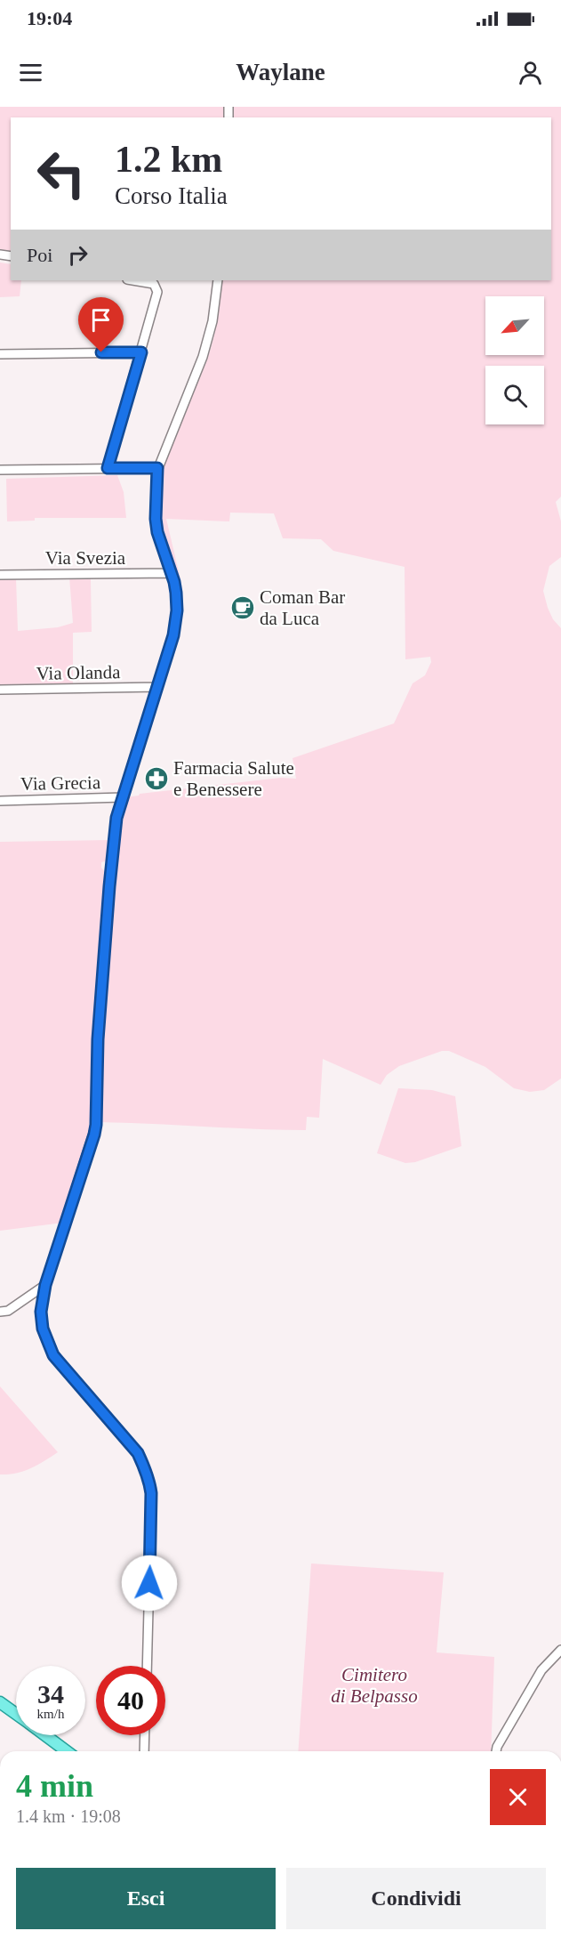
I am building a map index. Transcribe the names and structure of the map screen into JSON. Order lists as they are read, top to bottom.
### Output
{
  "streets": {
    "street": ["Via Svezia", "Via Olanda", "Via Grecia"]
  },
  "parks": ["Cimitero di Belpasso"],
  "places": {
    "cafe": ["Coman Bar da Luca"],
    "pharmacy": ["Farmacia Salute e Benessere"]
  },
  "north": "bottom left",
  "page": {
    "status": "19:04",
    "header": "Waylane",
    "turn": ["1.2 km", "Corso Italia"],
    "then": "Poi",
    "speed": "34 km/h",
    "limit": "40",
    "heading": ["4 min", "1.4 km · 19:08"],
    "buttons": ["Esci", "Condividi"]
  }
}
